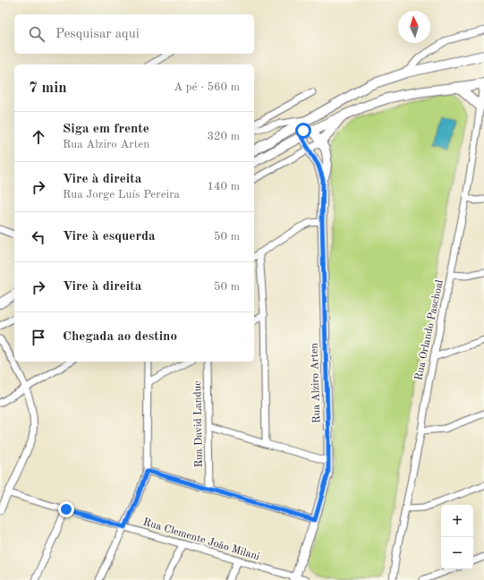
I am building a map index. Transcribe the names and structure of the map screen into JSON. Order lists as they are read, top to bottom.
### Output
{
  "streets": {
    "street": [
      "Rua Orlando Paschoal",
      "Rua Alziro Arten",
      "Rua David Landuc",
      "Rua Clemente João Milani"
    ]
  },
  "crossings": [
    ["Rua Alziro Arten", "Rua Clemente João Milani"]
  ],
  "north": "top",
  "page": {
    "search": "Pesquisar aqui",
    "heading": ["7 min", "A pé · 560 m"],
    "list": [
      ["Siga em frente", "Rua Alziro Arten", "320 m"],
      ["Vire à direita", "Rua Jorge Luís Pereira", "140 m"],
      ["Vire à esquerda", "50 m"],
      ["Vire à direita", "50 m"],
      "Chegada ao destino"
    ],
    "map_buttons": ["+", "−"]
  }
}
